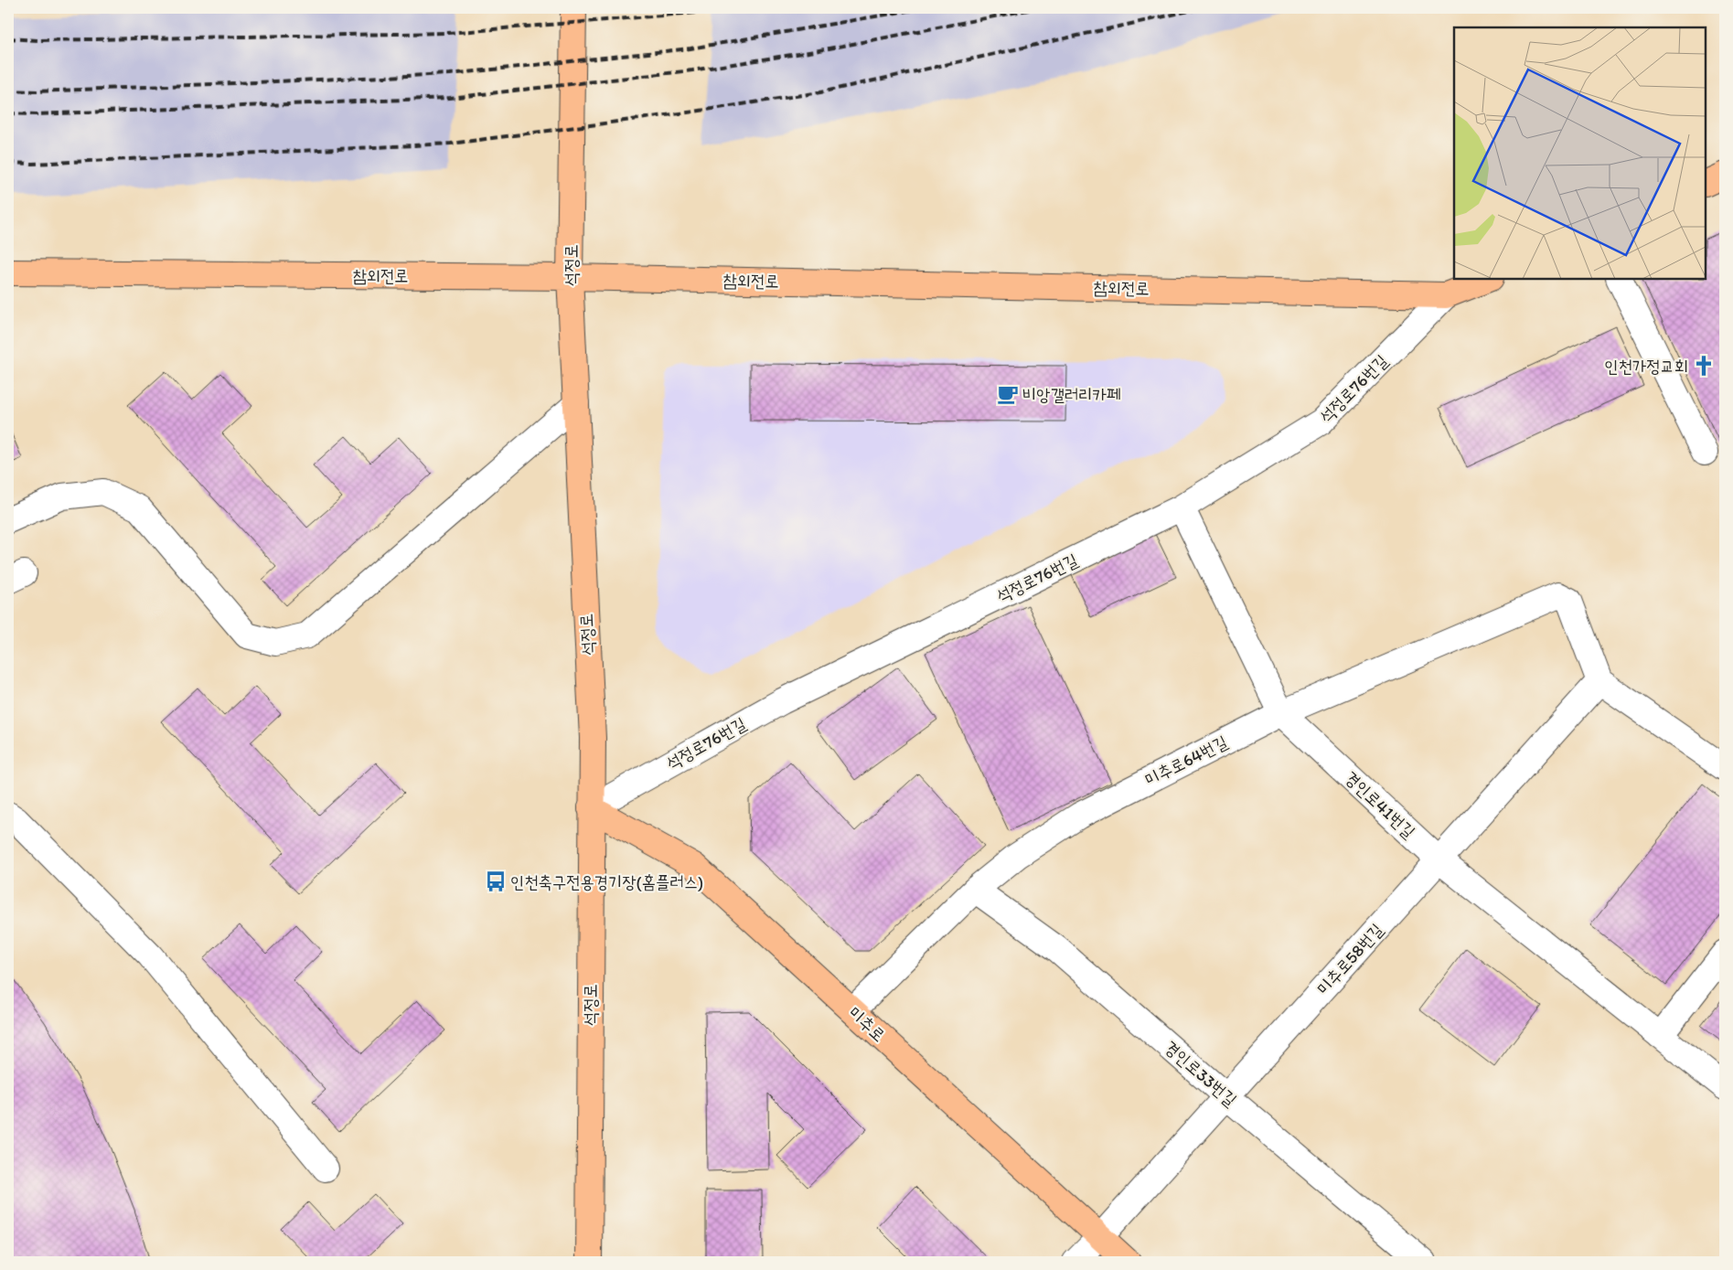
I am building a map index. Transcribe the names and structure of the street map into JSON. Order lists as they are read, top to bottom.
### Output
{
  "streets": {
    "main road": ["석정로", "참외전로", "미추로"],
    "street": [
      "석정로76번길",
      "미추로64번길",
      "경인로41번길",
      "미추로58번길",
      "경인로33번길"
    ]
  },
  "crossings": [
    ["석정로", "참외전로"],
    ["석정로", "석정로76번길"],
    ["석정로", "미추로"],
    ["참외전로", "석정로76번길"],
    ["석정로76번길", "경인로41번길"],
    ["석정로76번길", "미추로"],
    ["미추로64번길", "경인로41번길"],
    ["미추로64번길", "미추로58번길"],
    ["미추로64번길", "미추로"],
    ["미추로64번길", "경인로33번길"],
    ["경인로41번길", "미추로58번길"],
    ["미추로58번길", "미추로"],
    ["미추로58번길", "경인로33번길"]
  ],
  "places": {
    "church": ["인천가정교회"],
    "cafe": ["비앙갤러리카페"],
    "bus stop": ["인천축구전용경기장(홈플러스)"]
  }
}
